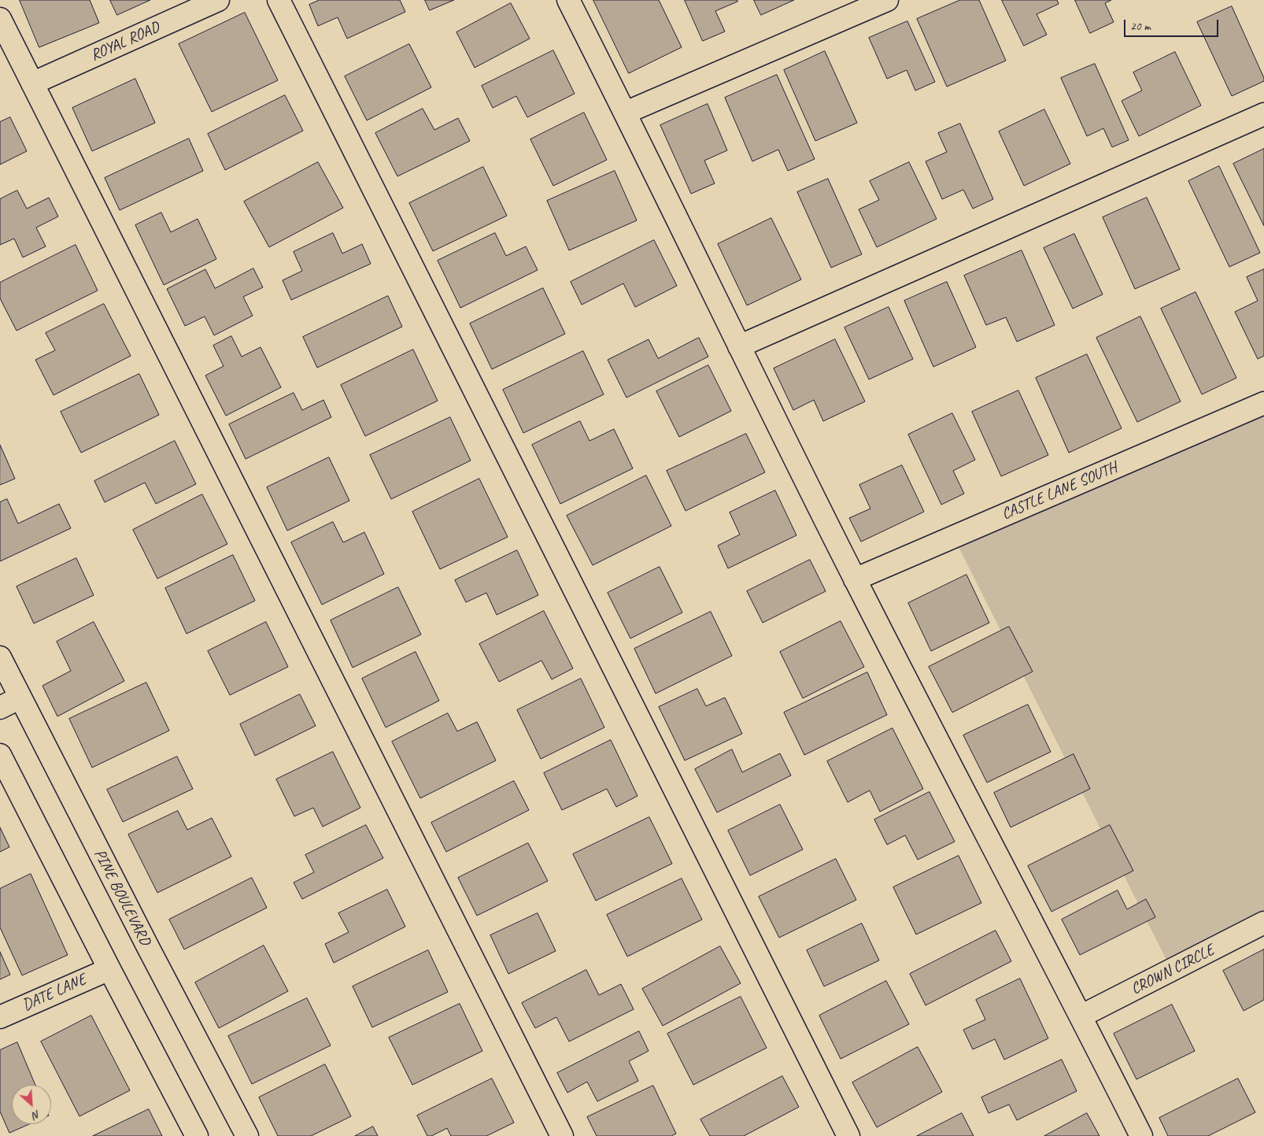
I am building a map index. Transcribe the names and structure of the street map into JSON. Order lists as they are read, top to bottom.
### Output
{
  "streets": {
    "street": [
      "ROYAL ROAD",
      "CASTLE LANE SOUTH",
      "PINE BOULEVARD",
      "CROWN CIRCLE",
      "DATE LANE"
    ]
  },
  "scale_bar": "20 m",
  "north": "bottom right"
}
